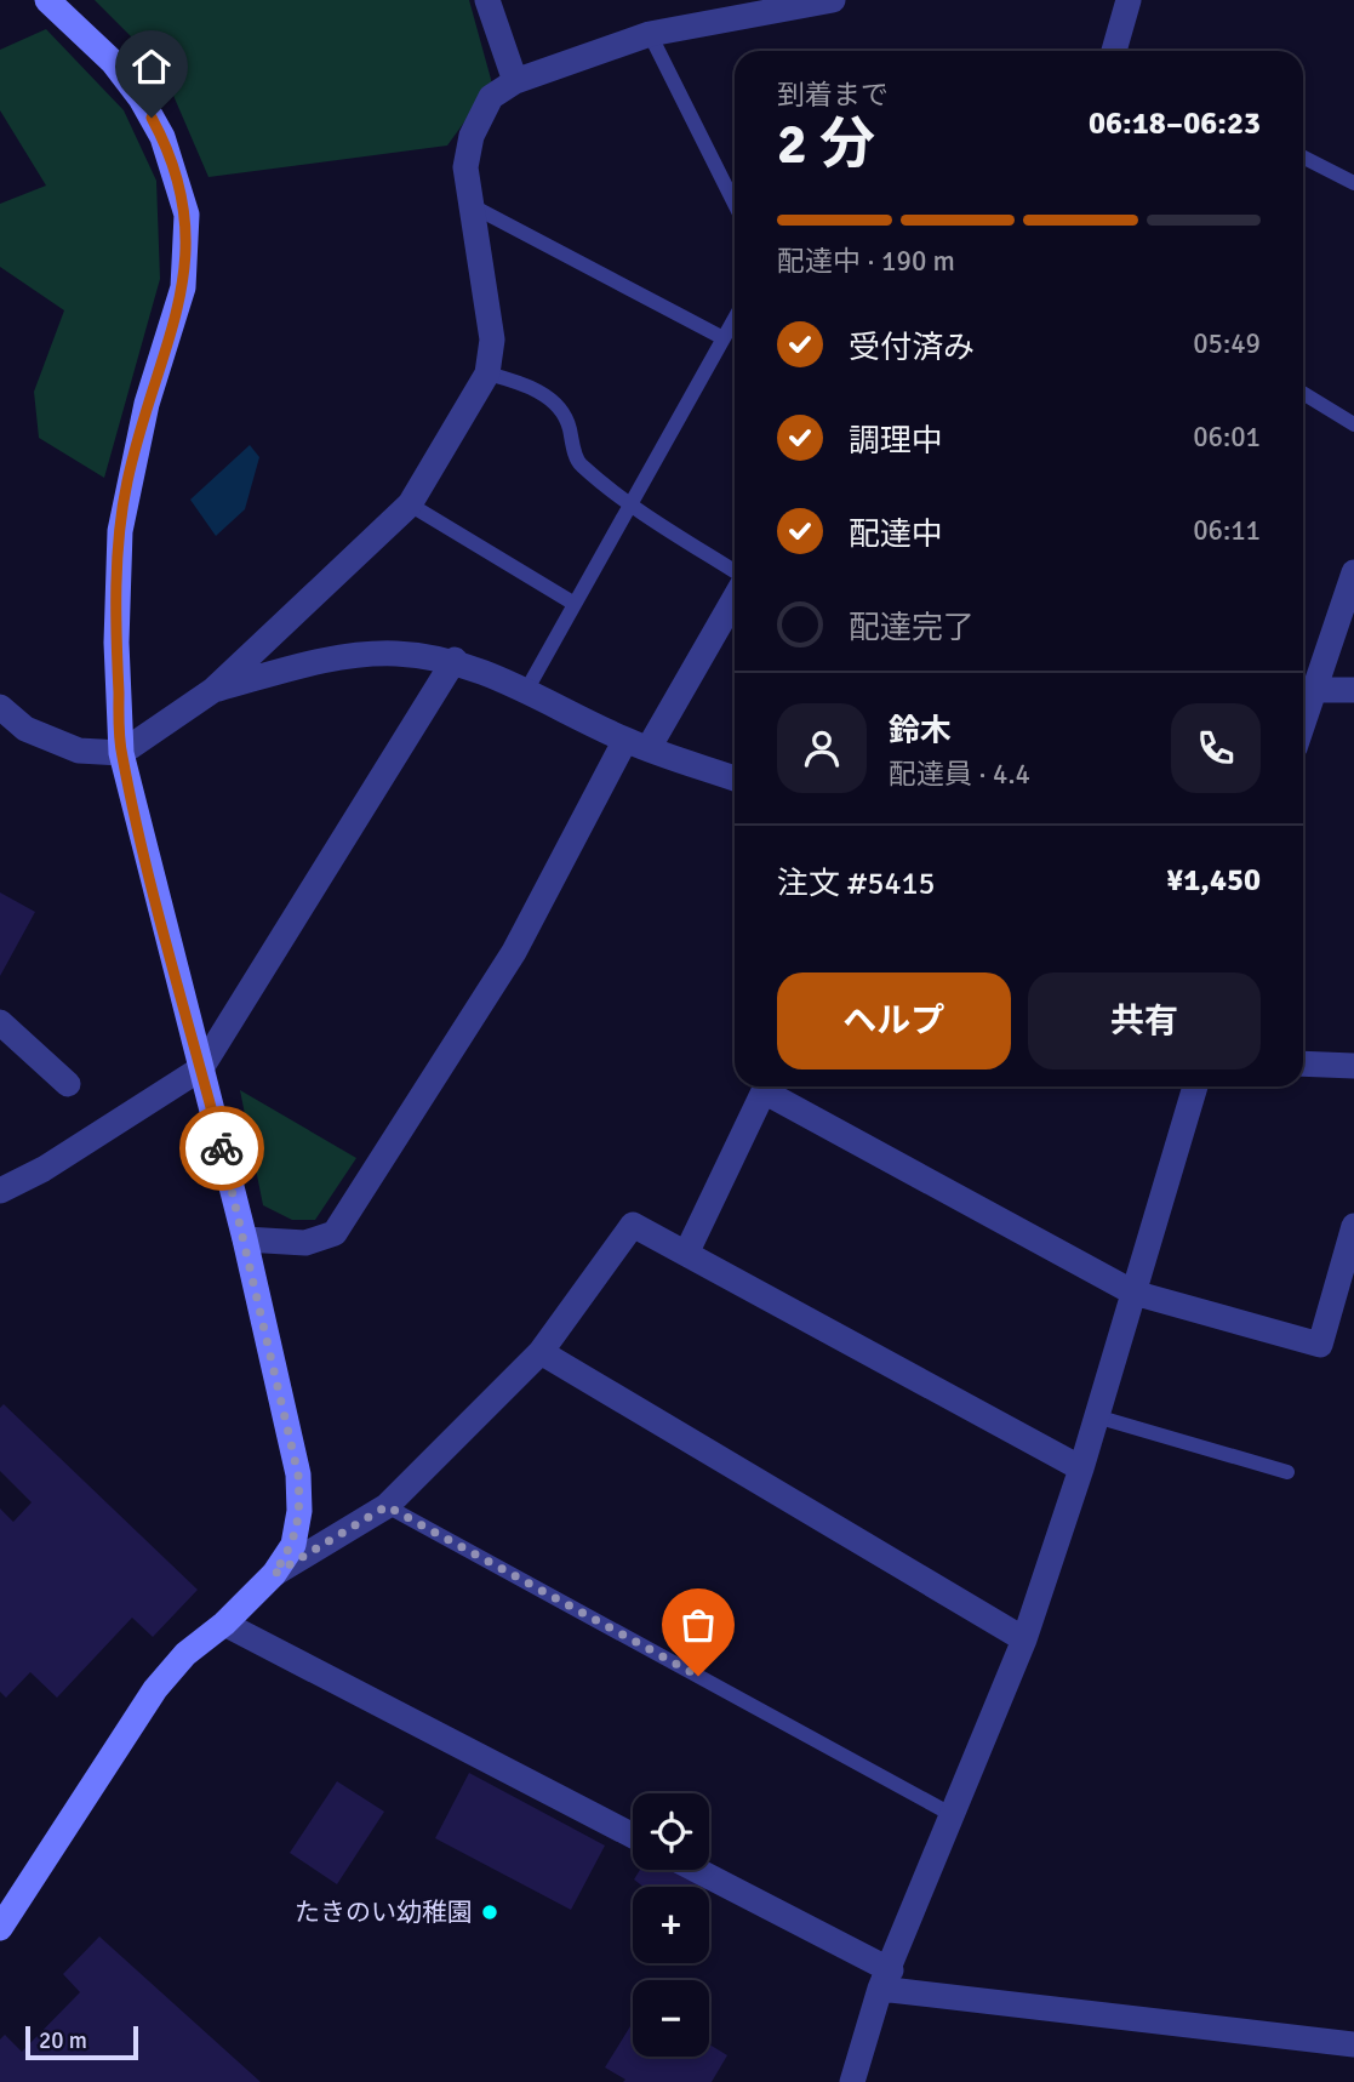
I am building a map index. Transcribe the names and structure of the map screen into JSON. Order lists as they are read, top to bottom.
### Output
{
  "places": ["たきのい幼稚園"],
  "scale_bar": "20 m",
  "page": {
    "heading": ["2 分", "到着まで", "06:18–06:23"],
    "panel": [
      "鈴木",
      "配達員 · 4.4",
      "注文 #5415",
      "¥1,450"
    ],
    "bar": "配達中 · 190 m",
    "list": [
      ["受付済み", "05:49"],
      ["調理中", "06:01"],
      ["配達中", "06:11"],
      "配達完了"
    ],
    "buttons": ["ヘルプ", "共有"],
    "map_buttons": ["+", "−"],
    "scale": "20 m"
  }
}
